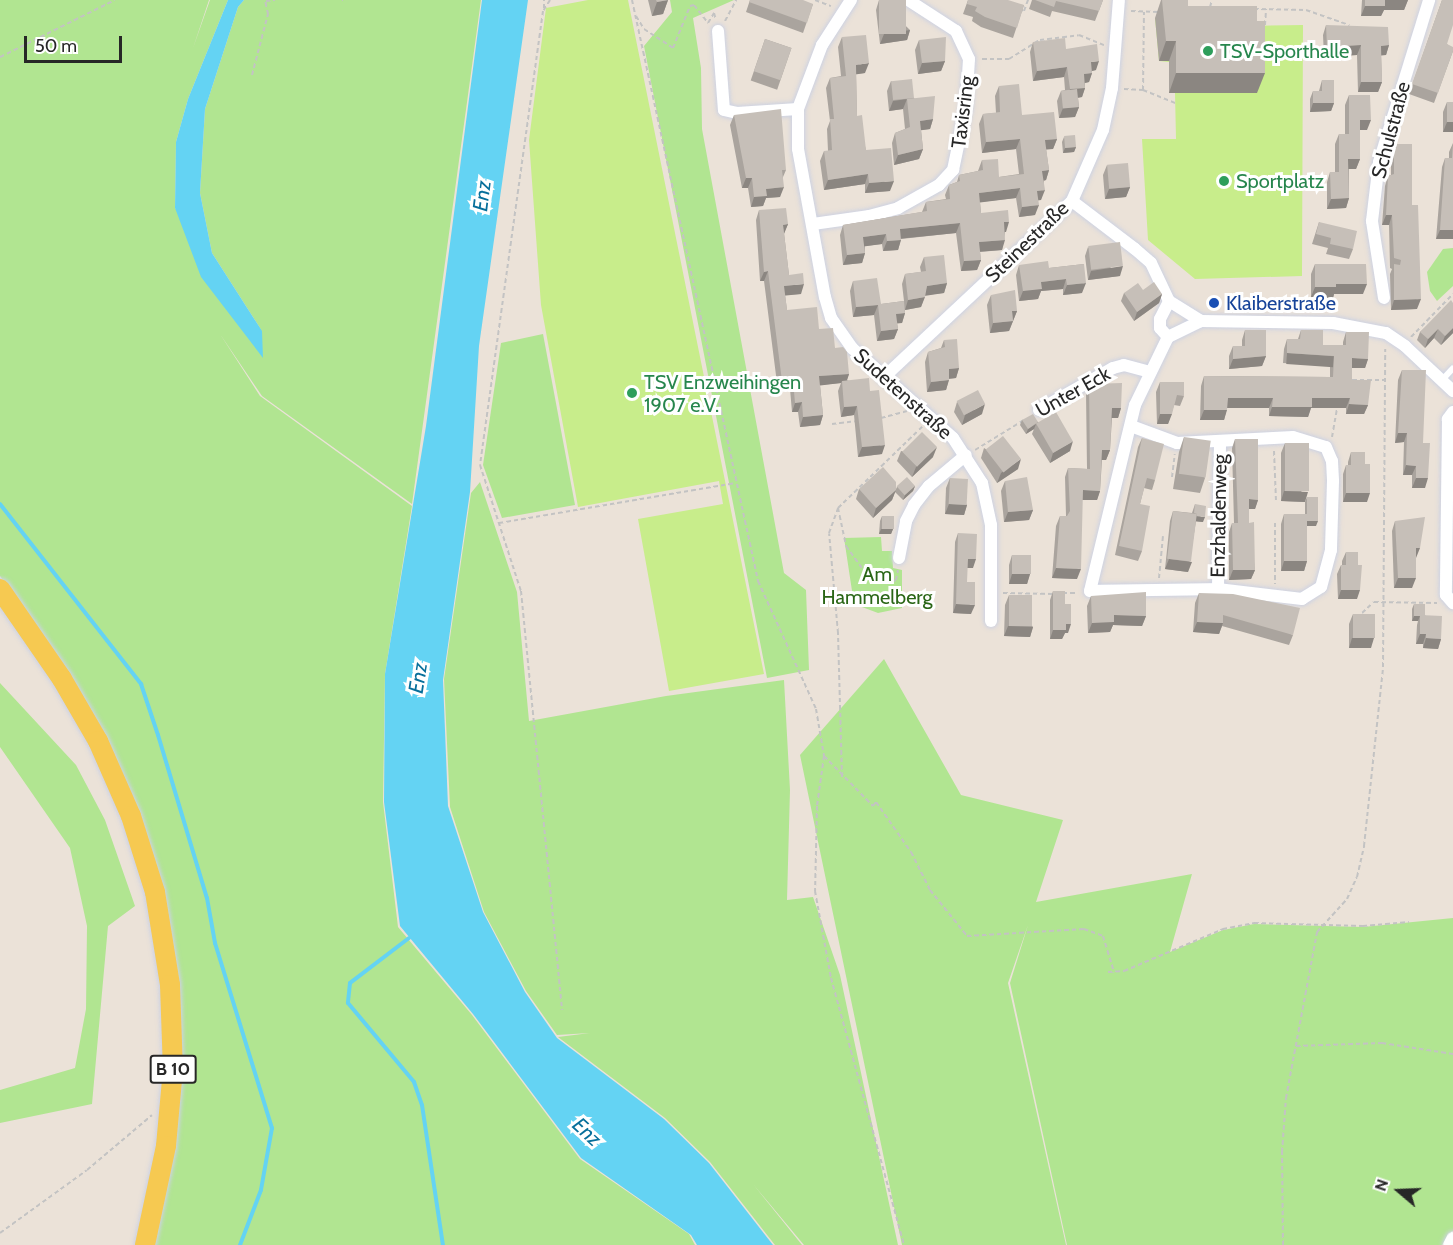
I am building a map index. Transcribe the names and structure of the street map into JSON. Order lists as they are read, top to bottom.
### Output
{
  "streets": {
    "main road": ["B 10"],
    "street": [
      "Taxisring",
      "Schulstraße",
      "Steinestraße",
      "Unter Eck",
      "Sudetenstraße",
      "Enzhaldenweg"
    ]
  },
  "crossings": [
    ["Taxisring", "Sudetenstraße"],
    ["Steinestraße", "Sudetenstraße"],
    ["Unter Eck", "Sudetenstraße"]
  ],
  "water": ["Enz"],
  "parks": ["Am Hammelberg"],
  "places": [
    "TSV-Sporthalle",
    "Sportplatz",
    "Klaiberstraße",
    "TSV Enzweihingen 1907 e.V."
  ],
  "scale_bar": "50 m",
  "north": "left"
}
